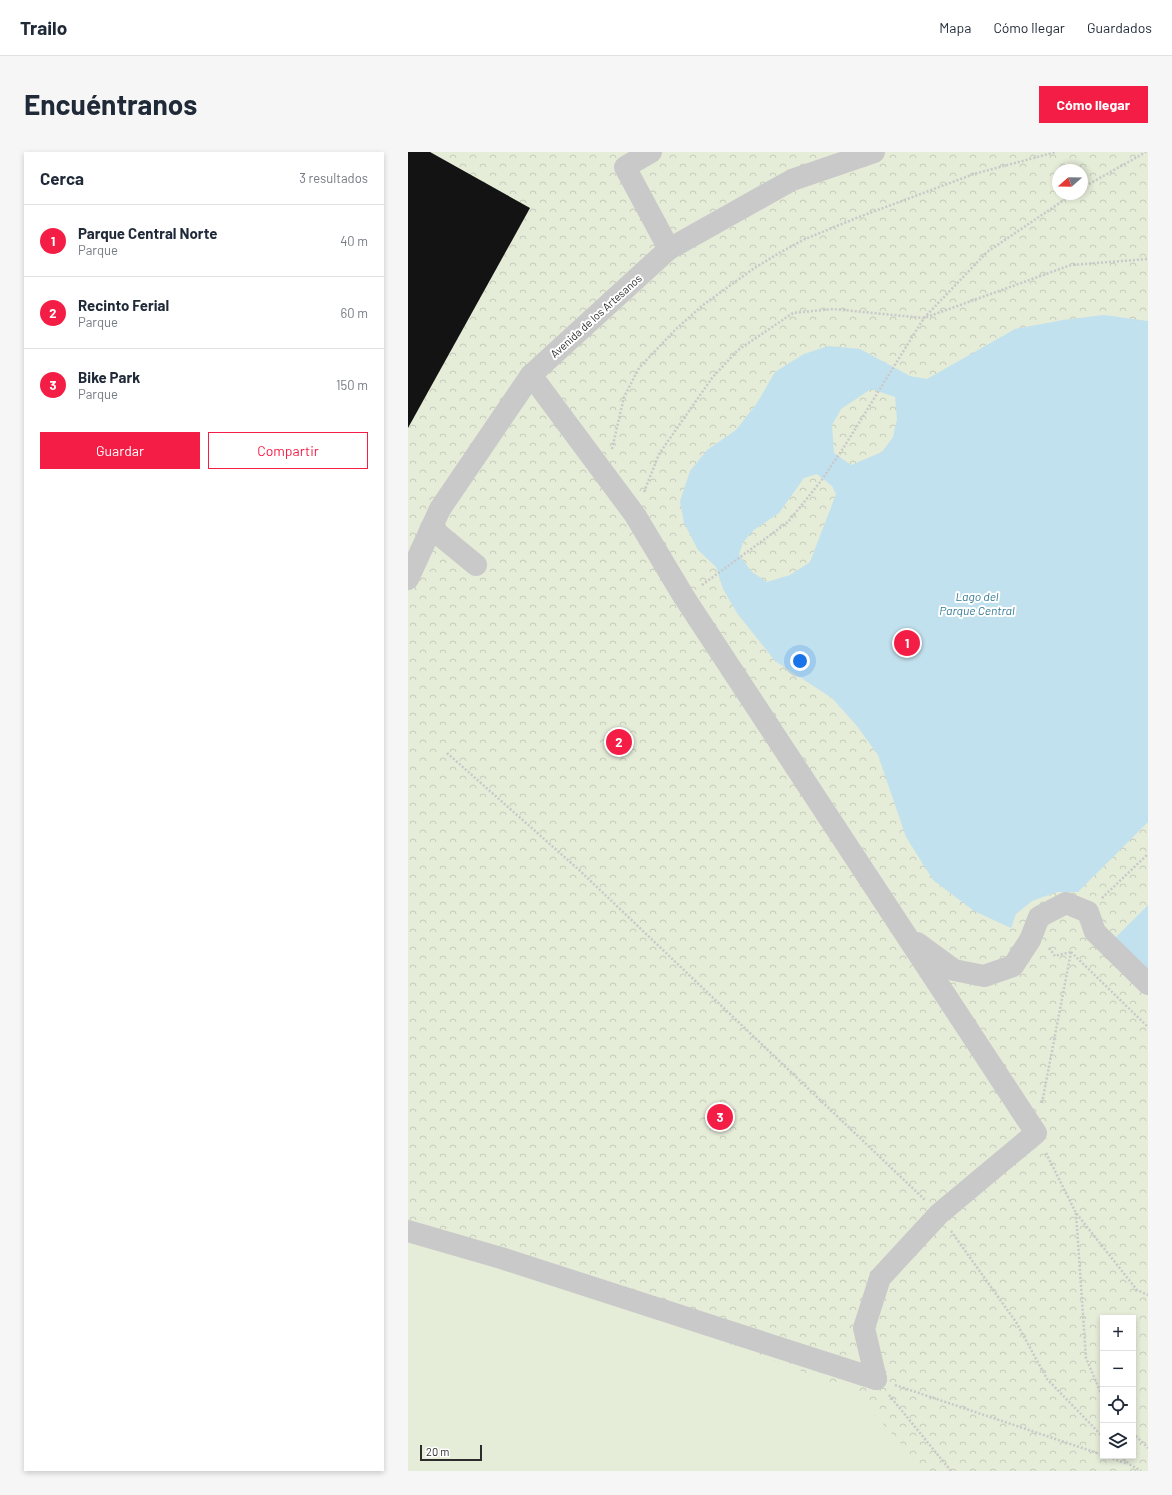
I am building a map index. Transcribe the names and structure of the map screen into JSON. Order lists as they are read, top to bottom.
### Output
{
  "streets": {
    "street": ["Avenida de los Artesanos"]
  },
  "water": ["Lago del Parque Central"],
  "scale_bar": "20 m",
  "north": "left",
  "page": {
    "header": "Trailo",
    "nav": ["Mapa", "Cómo llegar", "Guardados"],
    "buttons": [
      "Cómo llegar",
      ["Guardar", "Compartir"]
    ],
    "title": "Encuéntranos",
    "heading": ["Cerca", "3 resultados"],
    "list": [
      {
        "mark": "1",
        "name": "Parque Central Norte",
        "note": "Parque",
        "value": "40 m"
      },
      {
        "mark": "2",
        "name": "Recinto Ferial",
        "note": "Parque",
        "value": "60 m"
      },
      {
        "mark": "3",
        "name": "Bike Park",
        "note": "Parque",
        "value": "150 m"
      }
    ],
    "pins": ["1", "2", "3"],
    "map_buttons": ["+", "−"],
    "scale": "20 m"
  }
}
